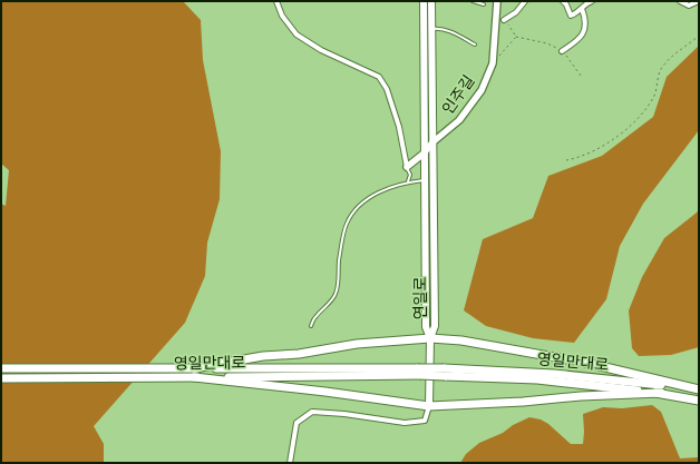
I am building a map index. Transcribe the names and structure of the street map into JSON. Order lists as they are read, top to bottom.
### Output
{
  "streets": {
    "highway": ["영일만대로"],
    "main road": ["연일로"],
    "street": ["인주길"]
  },
  "crossings": [
    ["인주길", "연일로"]
  ]
}
